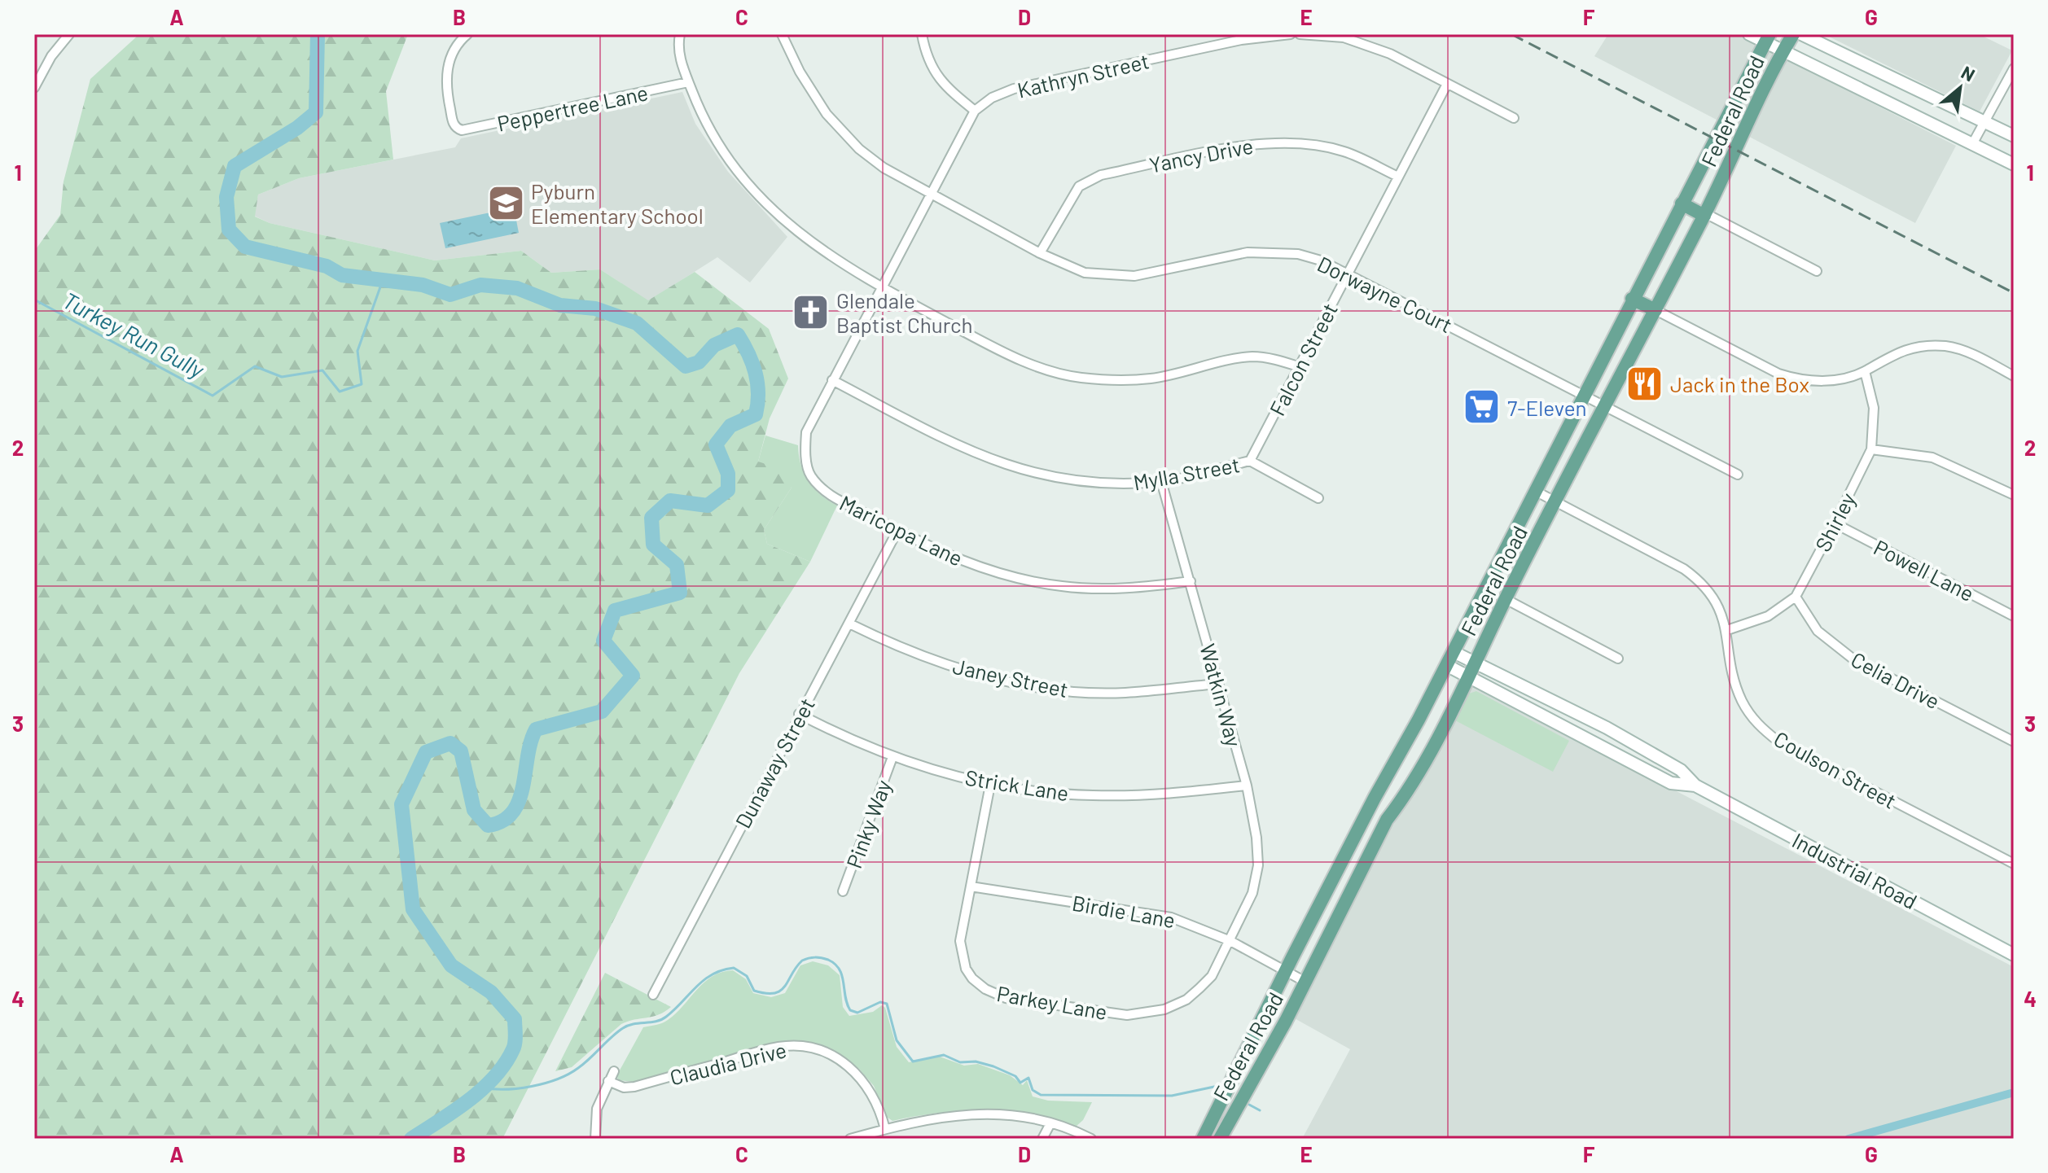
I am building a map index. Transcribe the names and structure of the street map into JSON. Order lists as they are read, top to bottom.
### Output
{
  "streets": {
    "main road": ["Federal Road"],
    "street": [
      "Kathryn Street",
      "Peppertree Lane",
      "Yancy Drive",
      "Dorwayne Court",
      "Falcon Street",
      "Mylla Street",
      "Shirley",
      "Maricopa Lane",
      "Powell Lane",
      "Janey Street",
      "Celia Drive",
      "Watkin Way",
      "Dunaway Street",
      "Coulson Street",
      "Strick Lane",
      "Pinky Way",
      "Industrial Road",
      "Birdie Lane",
      "Parkey Lane",
      "Claudia Drive"
    ]
  },
  "crossings": [
    ["Kathryn Street", "Dorwayne Court"],
    ["Kathryn Street", "Mylla Street"],
    ["Kathryn Street", "Maricopa Lane"],
    ["Federal Road", "Dorwayne Court"],
    ["Federal Road", "Coulson Street"],
    ["Federal Road", "Industrial Road"],
    ["Federal Road", "Birdie Lane"],
    ["Yancy Drive", "Dorwayne Court"],
    ["Yancy Drive", "Falcon Street"],
    ["Dorwayne Court", "Falcon Street"],
    ["Falcon Street", "Mylla Street"],
    ["Mylla Street", "Watkin Way"],
    ["Shirley", "Powell Lane"],
    ["Shirley", "Celia Drive"],
    ["Shirley", "Coulson Street"],
    ["Maricopa Lane", "Watkin Way"],
    ["Maricopa Lane", "Dunaway Street"],
    ["Janey Street", "Watkin Way"],
    ["Janey Street", "Dunaway Street"],
    ["Watkin Way", "Strick Lane"],
    ["Watkin Way", "Parkey Lane"],
    ["Dunaway Street", "Strick Lane"],
    ["Strick Lane", "Pinky Way"],
    ["Strick Lane", "Parkey Lane"],
    ["Birdie Lane", "Parkey Lane"]
  ],
  "water": ["Turkey Run Gully"],
  "places": {
    "school or university": ["Pyburn Elementary School"],
    "church": ["Glendale Baptist Church"],
    "restaurant": ["Jack in the Box"],
    "supermarket": ["7-Eleven"]
  },
  "north": "top right",
  "grid": {
    "columns": [
      "A",
      "B",
      "C",
      "D",
      "E",
      "F",
      "G"
    ],
    "rows": [
      "1",
      "2",
      "3",
      "4"
    ]
  }
}
